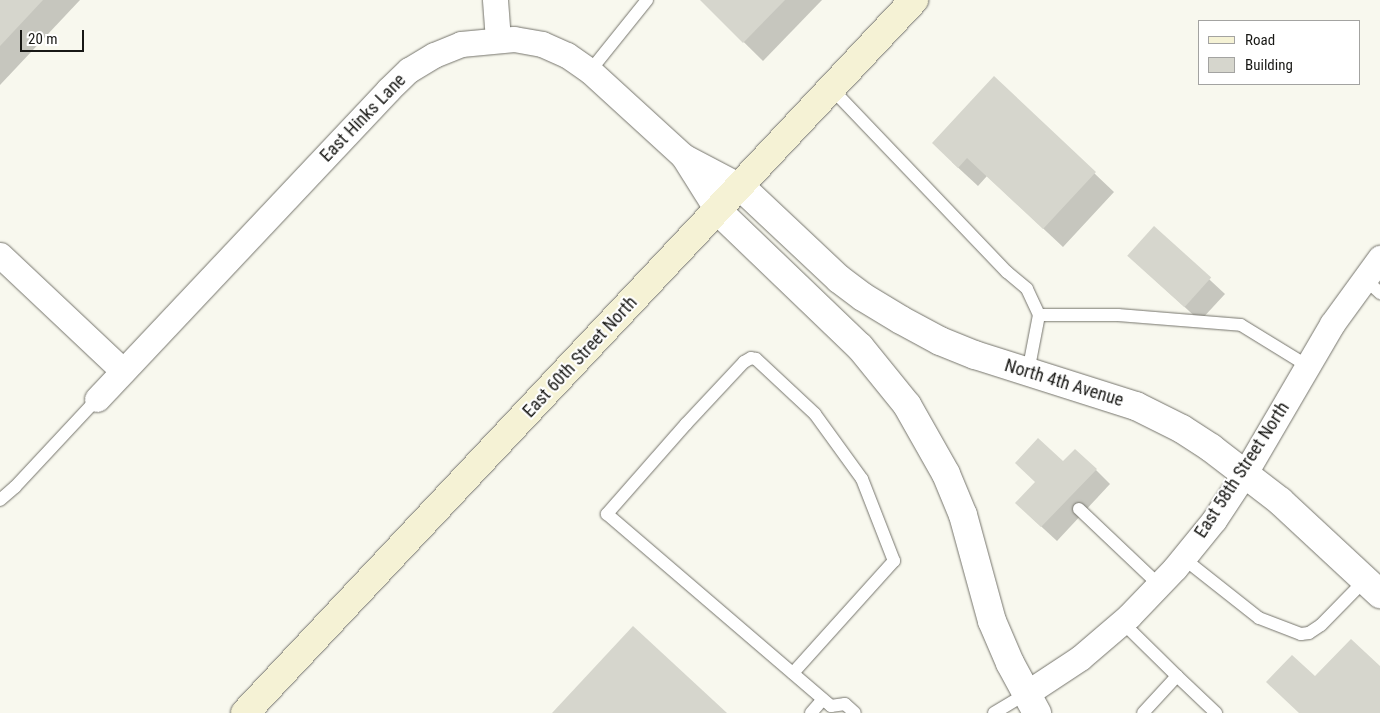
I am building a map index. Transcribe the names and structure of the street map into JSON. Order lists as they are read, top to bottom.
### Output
{
  "streets": {
    "main road": ["East 60th Street North"],
    "street": ["East Hinks Lane", "North 4th Avenue", "East 58th Street North"]
  },
  "crossings": [
    ["East Hinks Lane", "East 60th Street North"],
    ["East Hinks Lane", "North 4th Avenue"],
    ["East 60th Street North", "North 4th Avenue"],
    ["North 4th Avenue", "East 58th Street North"]
  ],
  "legend": ["Road", "Building"],
  "scale_bar": "20 m"
}
